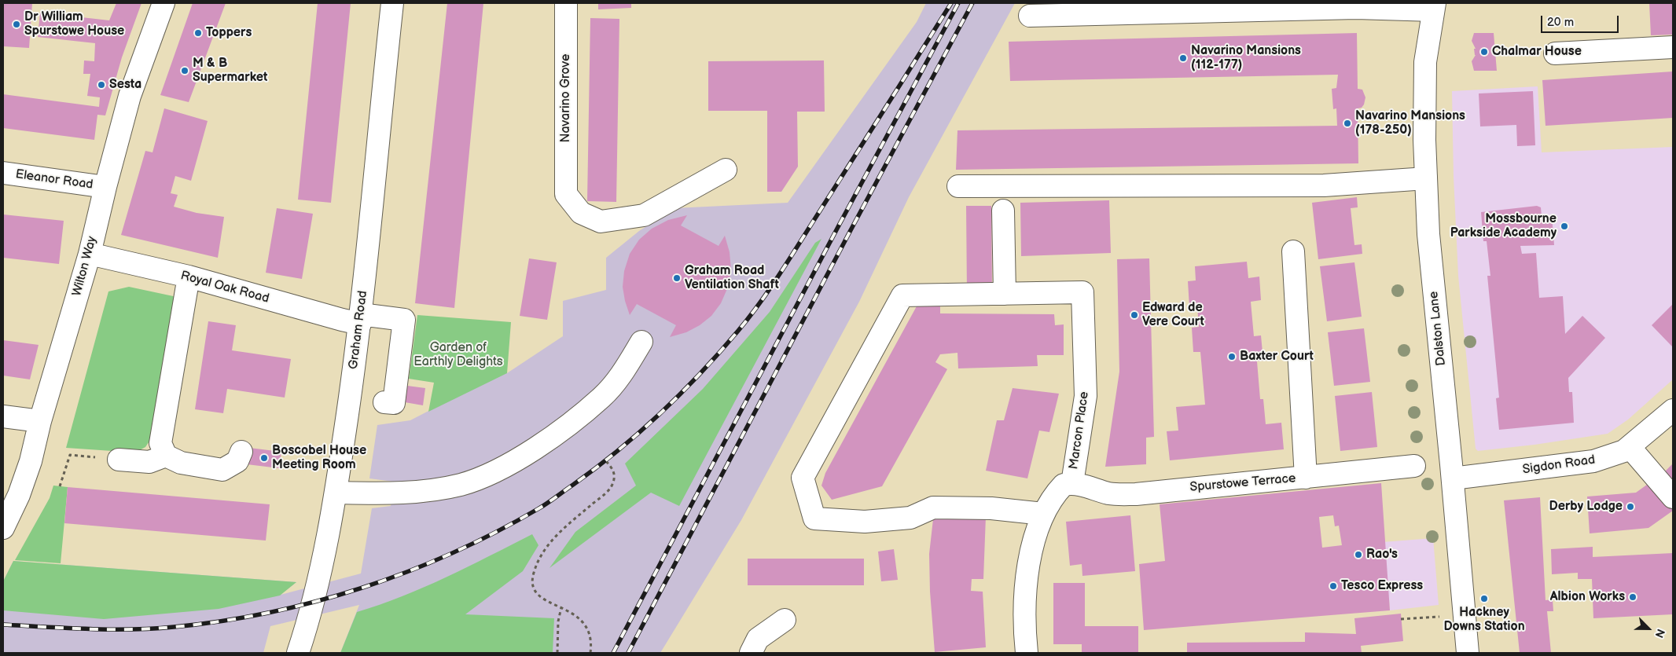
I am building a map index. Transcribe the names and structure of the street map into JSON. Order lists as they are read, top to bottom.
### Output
{
  "streets": {
    "street": [
      "Navarino Grove",
      "Eleanor Road",
      "Wilton Way",
      "Royal Oak Road",
      "Dalston Lane",
      "Graham Road",
      "Marcon Place",
      "Sigdon Road",
      "Spurstowe Terrace"
    ]
  },
  "crossings": [
    ["Eleanor Road", "Wilton Way"],
    ["Wilton Way", "Royal Oak Road"],
    ["Royal Oak Road", "Graham Road"],
    ["Dalston Lane", "Sigdon Road"],
    ["Marcon Place", "Spurstowe Terrace"]
  ],
  "parks": ["Garden of Earthly Delights"],
  "places": [
    "Dr William Spurstowe House",
    "Toppers",
    "Chalmar House",
    "Navarino Mansions (112-177)",
    "M & B Supermarket",
    "Sesta",
    "Navarino Mansions (178-250)",
    "Mossbourne Parkside Academy",
    "Graham Road Ventilation Shaft",
    "Edward de Vere Court",
    "Baxter Court",
    "Boscobel House Meeting Room",
    "Derby Lodge",
    "Rao's",
    "Tesco Express",
    "Albion Works",
    "Hackney Downs Station"
  ],
  "scale_bar": "20 m",
  "north": "bottom right"
}
